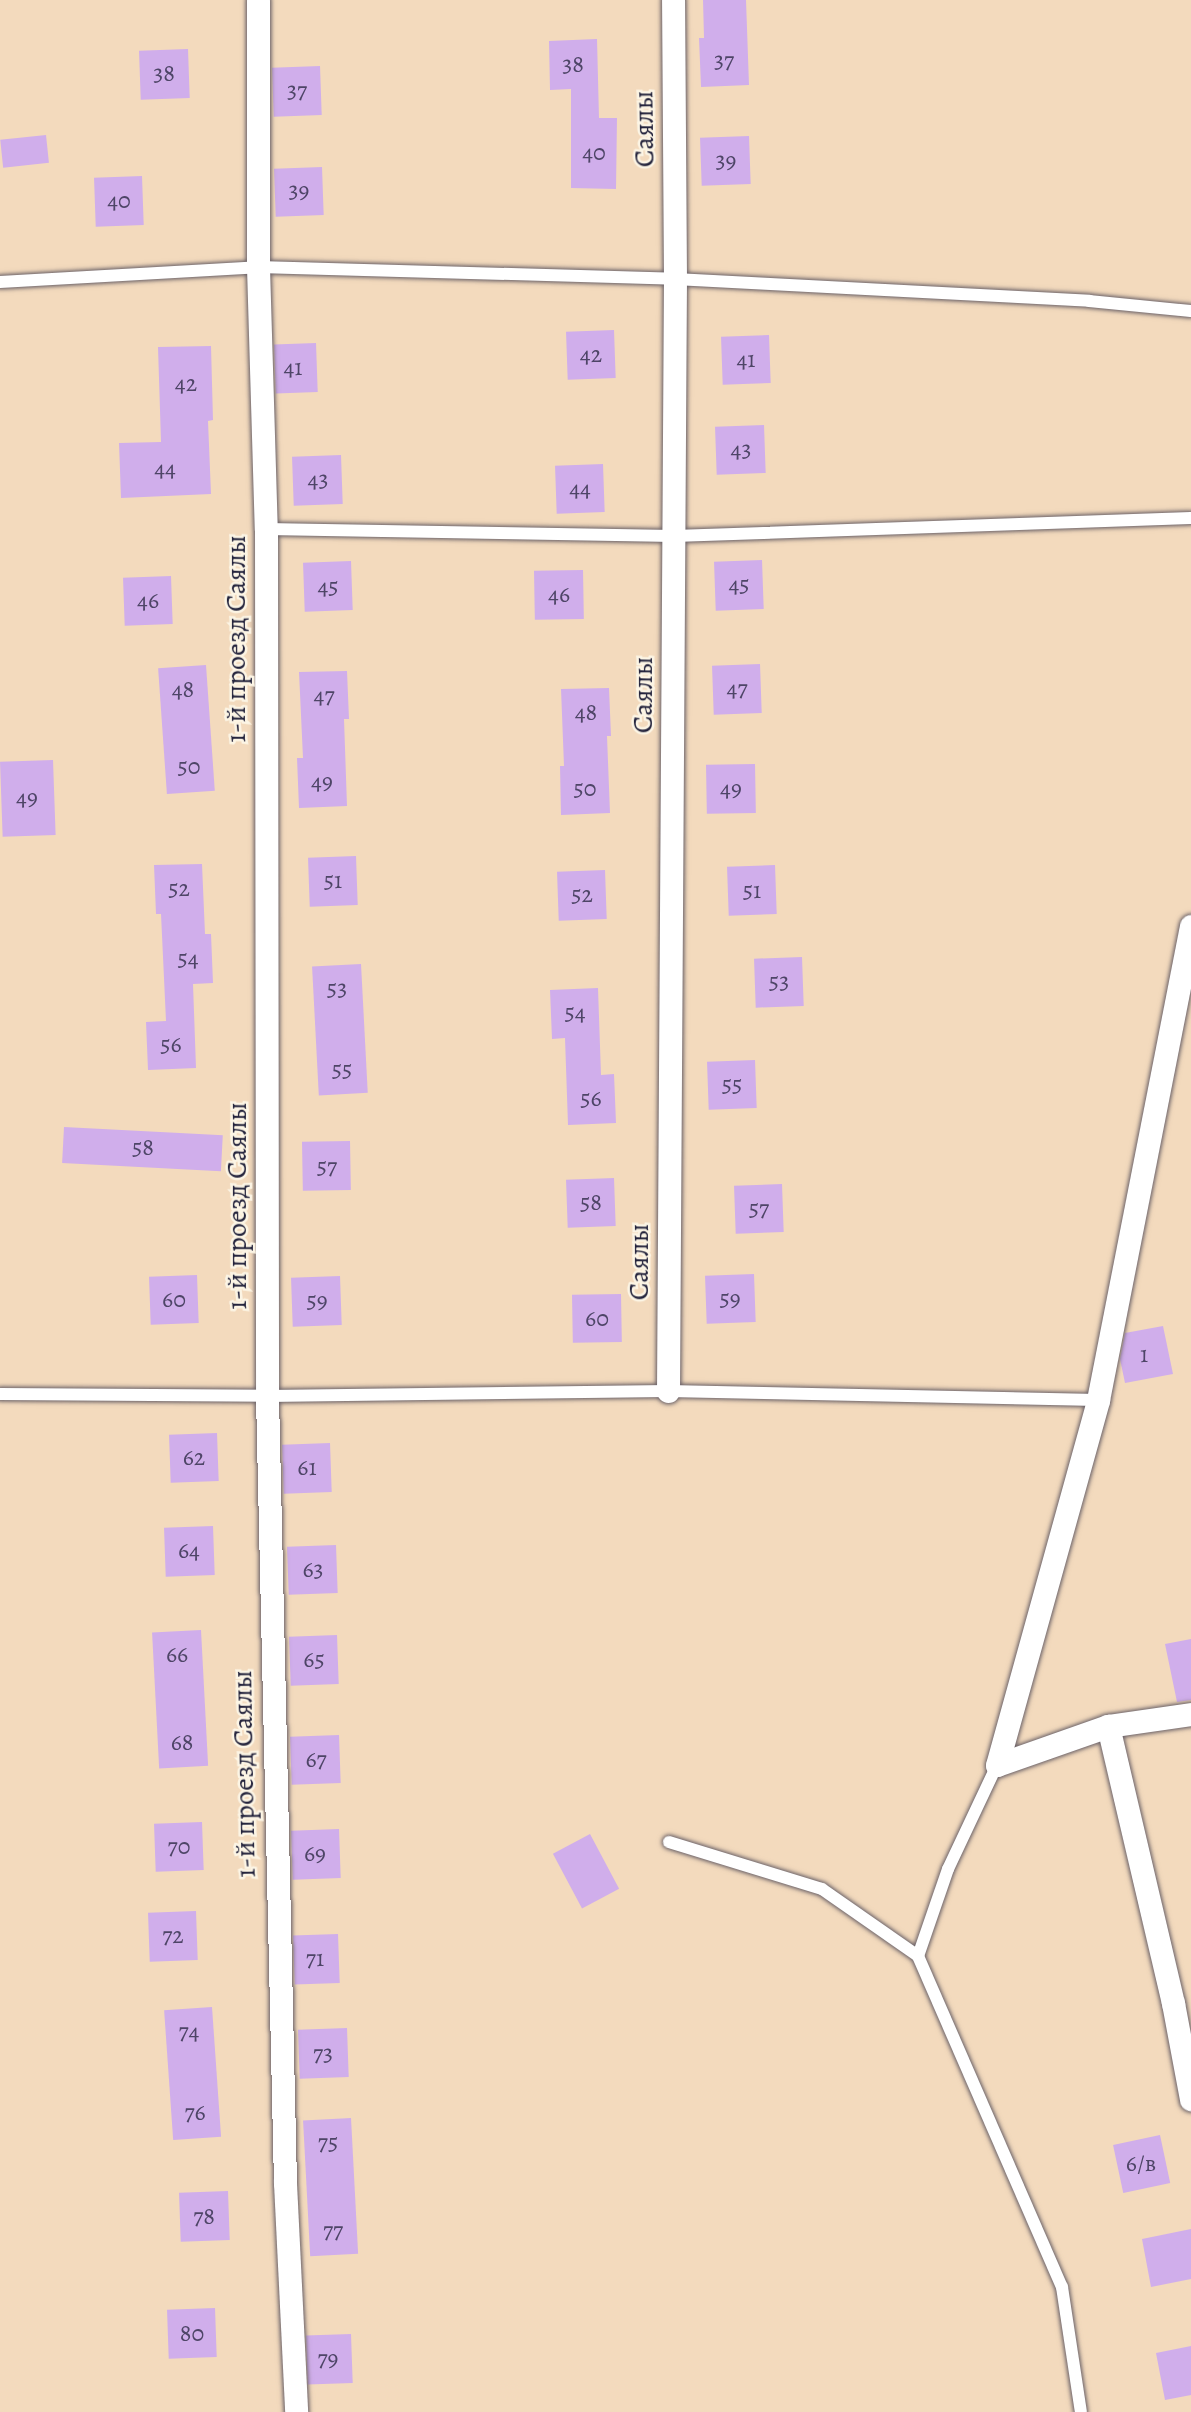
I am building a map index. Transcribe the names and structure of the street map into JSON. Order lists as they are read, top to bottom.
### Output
{
  "streets": {
    "street": ["Саялы", "1-й проезд Саялы"]
  },
  "house_numbers": [
    "37",
    "38",
    "38",
    "37",
    "40",
    "39",
    "39",
    "40",
    "42",
    "41",
    "41",
    "42",
    "43",
    "44",
    "43",
    "44",
    "45",
    "45",
    "46",
    "46",
    "47",
    "48",
    "47",
    "48",
    "50",
    "49",
    "50",
    "49",
    "49",
    "51",
    "52",
    "51",
    "52",
    "54",
    "53",
    "53",
    "54",
    "56",
    "55",
    "55",
    "56",
    "58",
    "57",
    "58",
    "57",
    "59",
    "60",
    "59",
    "60",
    "1",
    "62",
    "61",
    "64",
    "63",
    "66",
    "65",
    "68",
    "67",
    "70",
    "69",
    "72",
    "71",
    "74",
    "73",
    "76",
    "75",
    "6/в",
    "78",
    "77",
    "80",
    "79"
  ]
}
